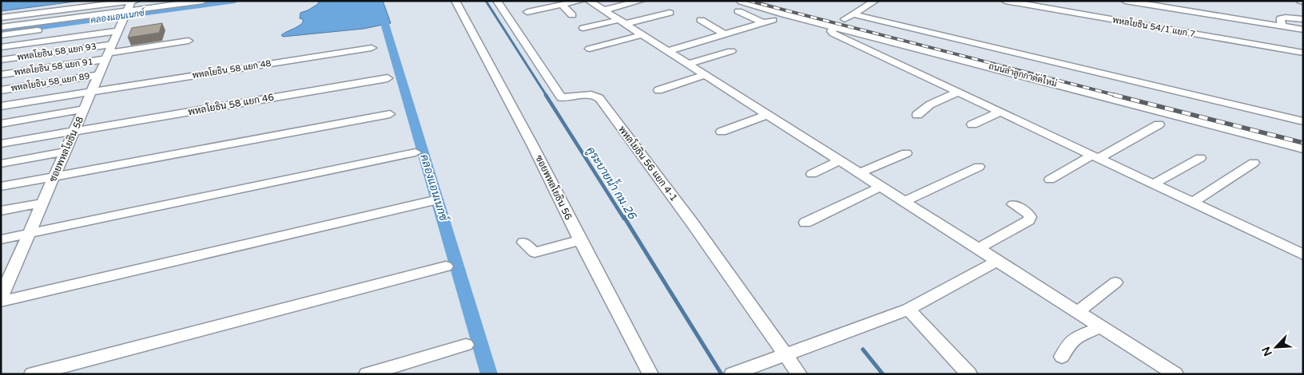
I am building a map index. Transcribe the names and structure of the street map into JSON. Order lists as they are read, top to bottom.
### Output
{
  "streets": {
    "main road": ["ถนนลำลูกกาตัดใหม่"],
    "street": [
      "พหลโยธิน 54/1 แยก 7",
      "พหลโยธิน 58 แยก 93",
      "พหลโยธิน 58 แยก 91",
      "พหลโยธิน 58 แยก 48",
      "พหลโยธิน 58 แยก 89",
      "พหลโยธิน 58 แยก 46",
      "ซอยพหลโยธิน 58",
      "พหลโยธิน 56 แยก 4-1",
      "ซอยพหลโยธิน 56"
    ]
  },
  "crossings": [
    ["พหลโยธิน 58 แยก 93", "พหลโยธิน 58 แยก 91"],
    ["พหลโยธิน 58 แยก 93", "ซอยพหลโยธิน 58"],
    ["พหลโยธิน 58 แยก 91", "ซอยพหลโยธิน 58"],
    ["พหลโยธิน 58 แยก 48", "ซอยพหลโยธิน 58"],
    ["พหลโยธิน 58 แยก 89", "ซอยพหลโยธิน 58"],
    ["พหลโยธิน 58 แยก 46", "ซอยพหลโยธิน 58"]
  ],
  "water": ["คลองแอนเนกซ์", "คูระบายน้ำ กม.26"],
  "north": "bottom left"
}
